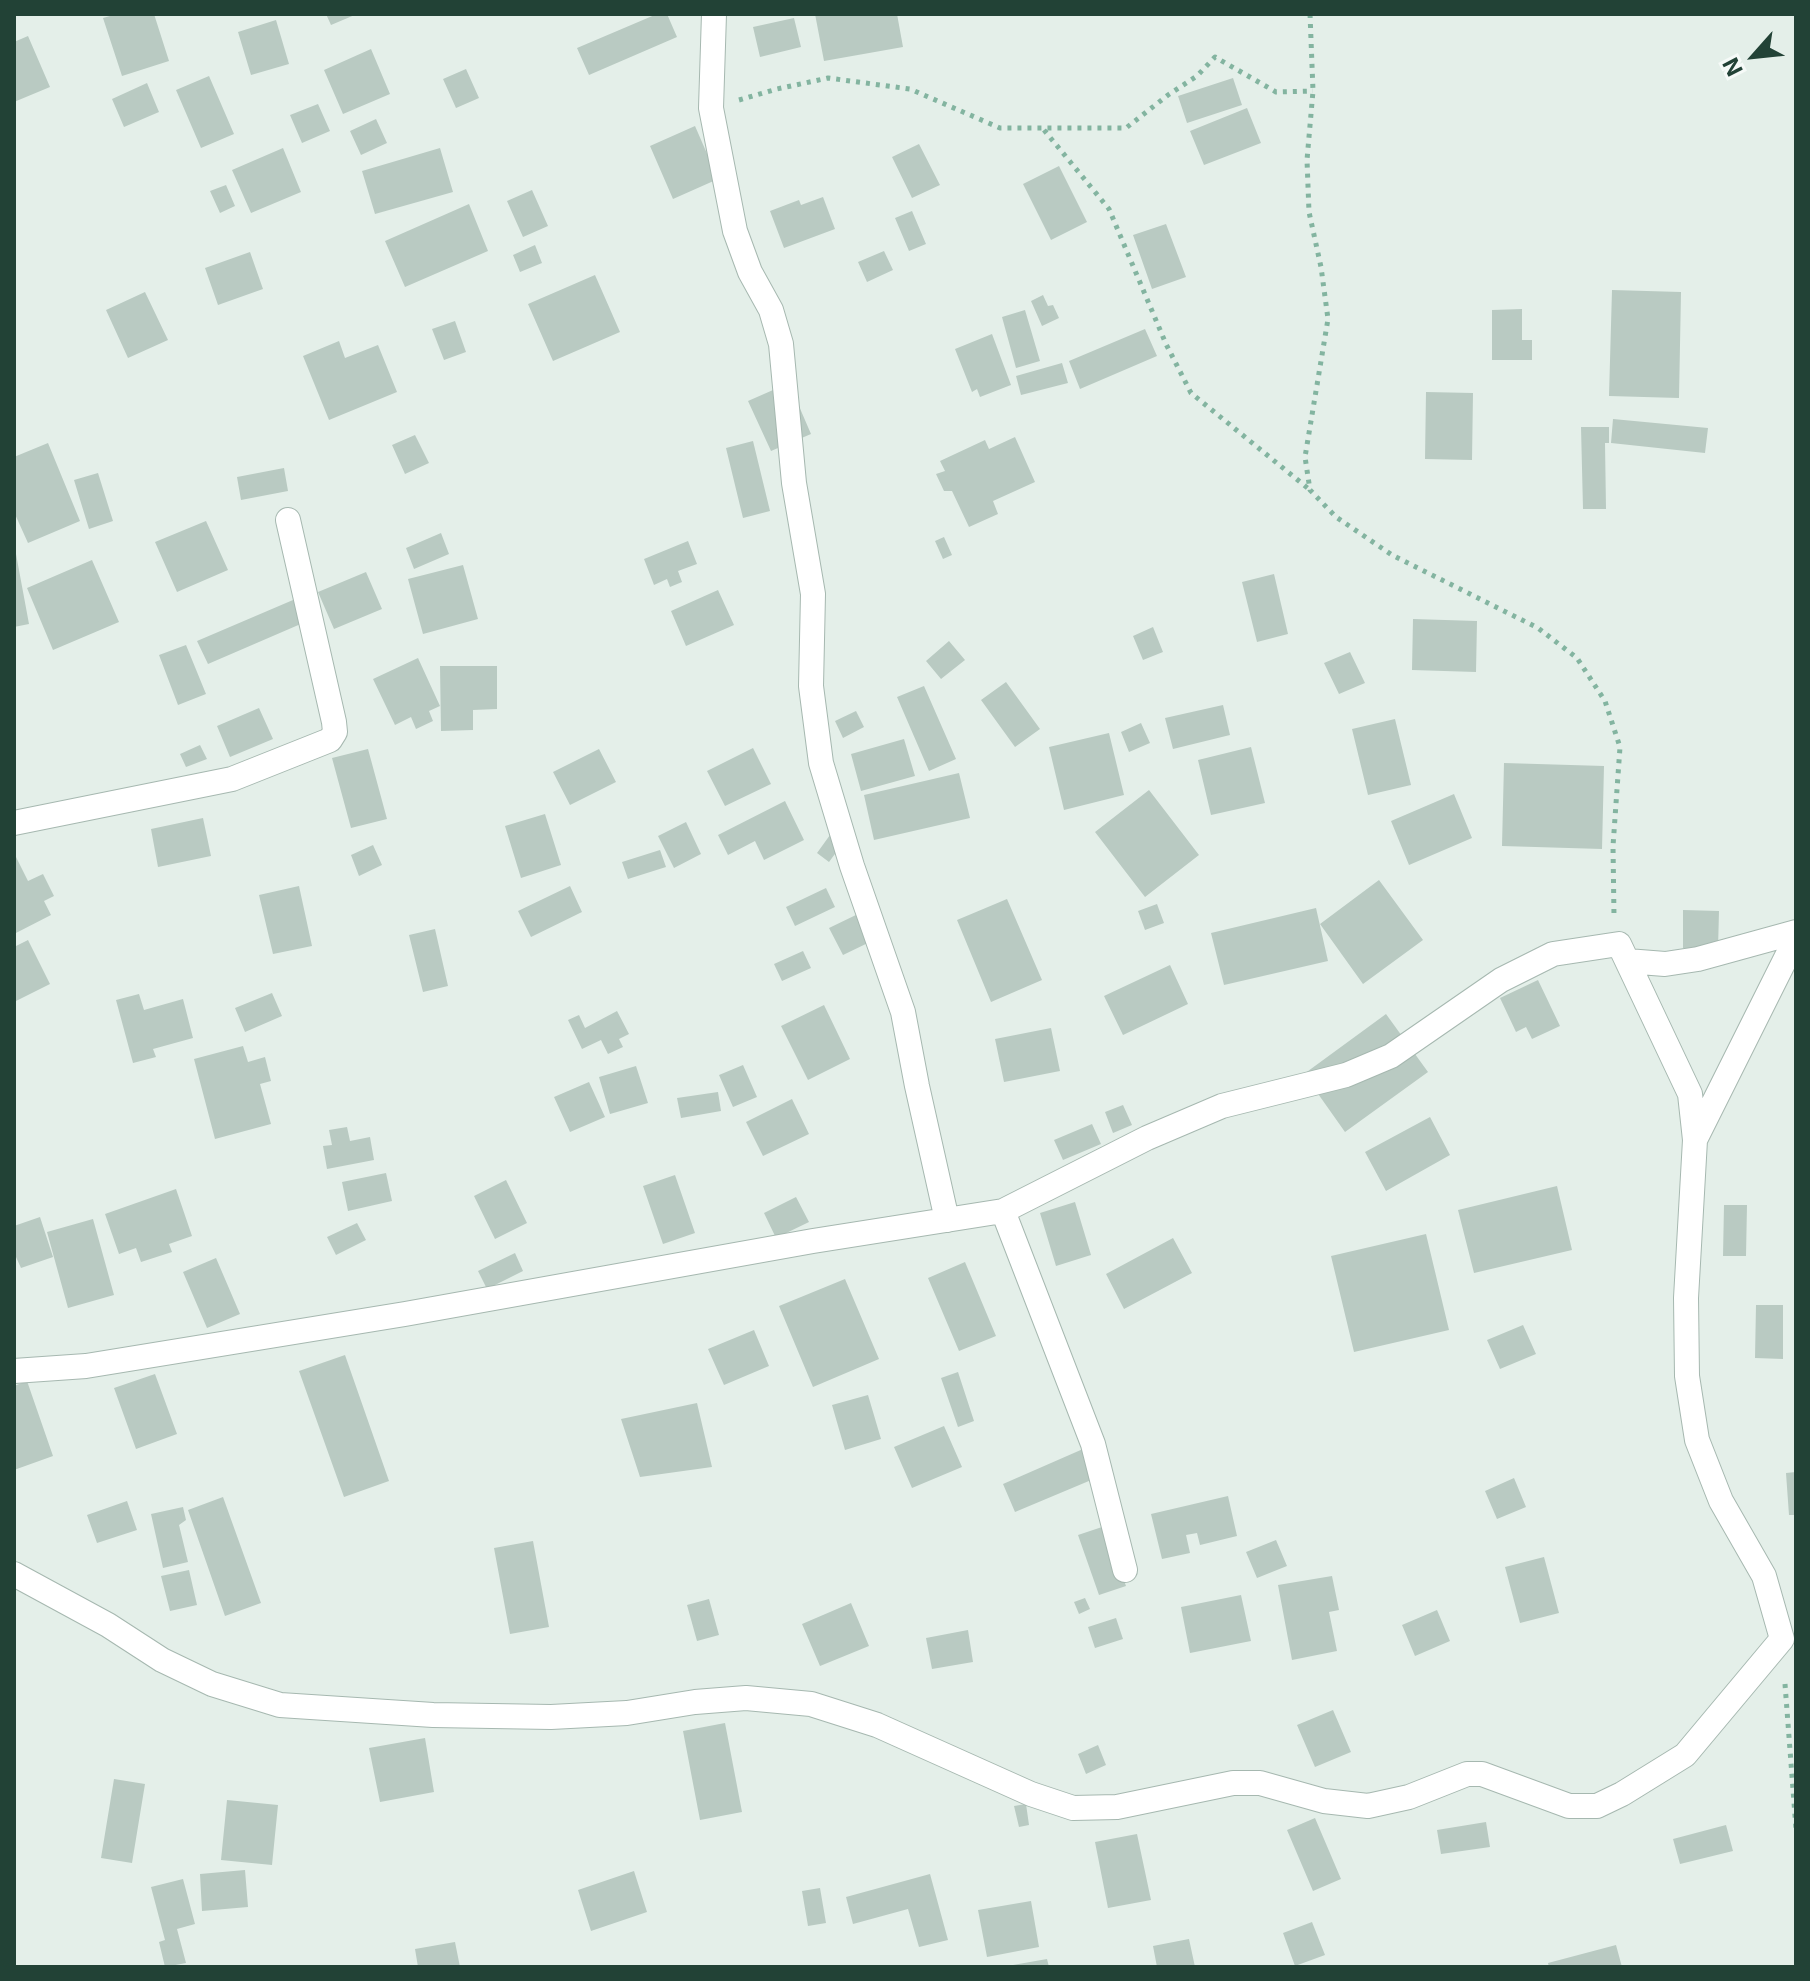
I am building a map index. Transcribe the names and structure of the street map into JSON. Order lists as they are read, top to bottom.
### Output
{
  "north": "bottom left"
}
